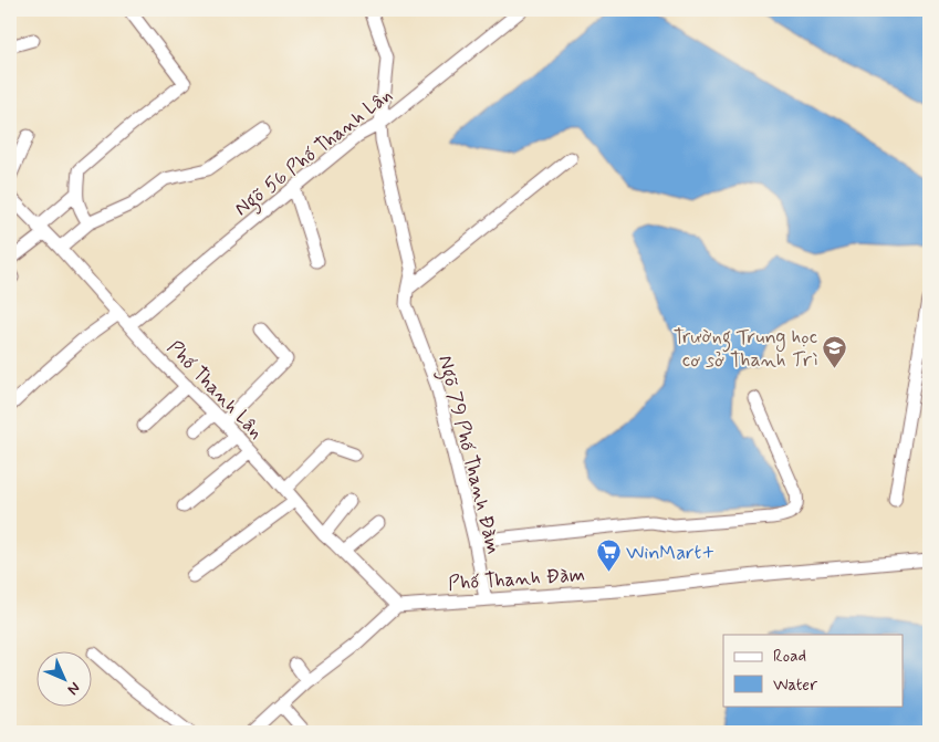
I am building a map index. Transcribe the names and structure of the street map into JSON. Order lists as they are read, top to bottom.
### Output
{
  "streets": {
    "street": [
      "Ngõ 56 Phố Thanh Lân",
      "Phố Thanh Lân",
      "Ngõ 79 Phố Thanh Đàm",
      "Phố Thanh Đàm"
    ]
  },
  "crossings": [
    ["Ngõ 56 Phố Thanh Lân", "Phố Thanh Lân"],
    ["Ngõ 56 Phố Thanh Lân", "Ngõ 79 Phố Thanh Đàm"],
    ["Phố Thanh Lân", "Phố Thanh Đàm"],
    ["Ngõ 79 Phố Thanh Đàm", "Phố Thanh Đàm"]
  ],
  "places": {
    "school or university": ["Trường Trung học cơ sở Thanh Trì"],
    "supermarket": ["WinMart+"]
  },
  "legend": ["Road", "Water"],
  "north": "bottom right"
}
